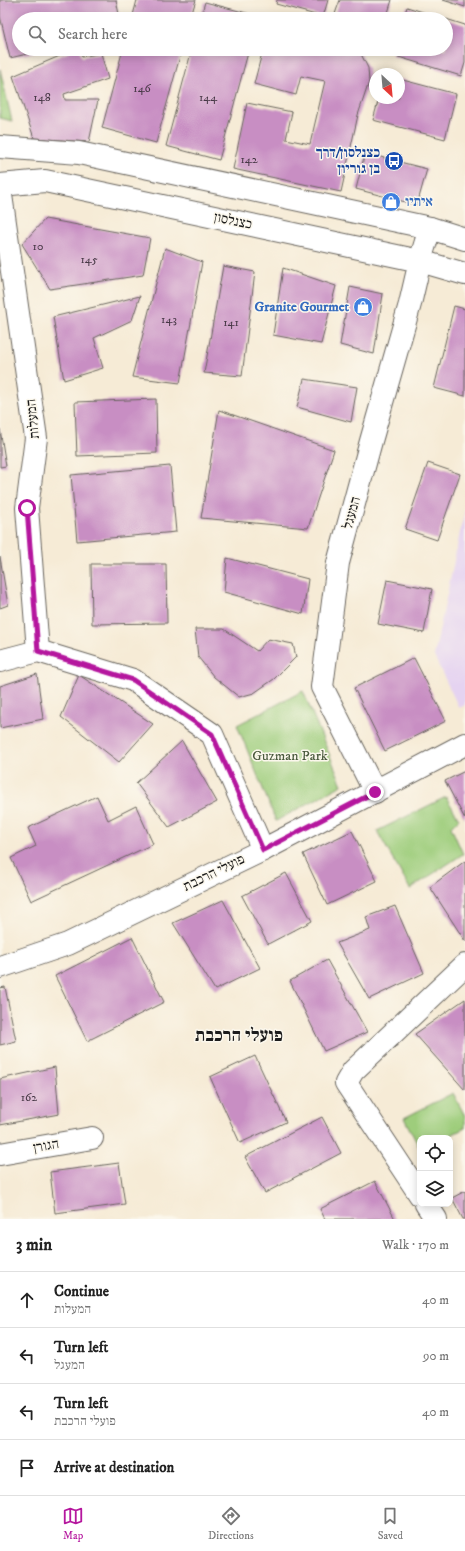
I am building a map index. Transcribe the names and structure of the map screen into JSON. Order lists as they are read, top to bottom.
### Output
{
  "streets": {
    "street": [
      "כצנלסון",
      "המעלות",
      "המעגל",
      "פועלי הרכבת",
      "הגורן"
    ]
  },
  "crossings": [
    ["כצנלסון", "המעגל"],
    ["המעגל", "פועלי הרכבת"]
  ],
  "districts": ["פועלי הרכבת"],
  "parks": ["Guzman Park"],
  "places": {
    "bus stop": ["כצנלסון/דרך בן גוריון"],
    "shop": ["איתיו", "Granite Gourmet"]
  },
  "house_numbers": [
    "146",
    "148",
    "144",
    "142",
    "10",
    "145",
    "143",
    "141",
    "162"
  ],
  "north": "bottom right",
  "page": {
    "search": "Search here",
    "heading": ["3 min", "Walk · 170 m"],
    "list": [
      ["Continue", "המעלות", "40 m"],
      ["Turn left", "המעגל", "90 m"],
      ["Turn left", "פועלי הרכבת", "40 m"],
      "Arrive at destination"
    ],
    "nav": ["Map", "Directions", "Saved"]
  }
}
